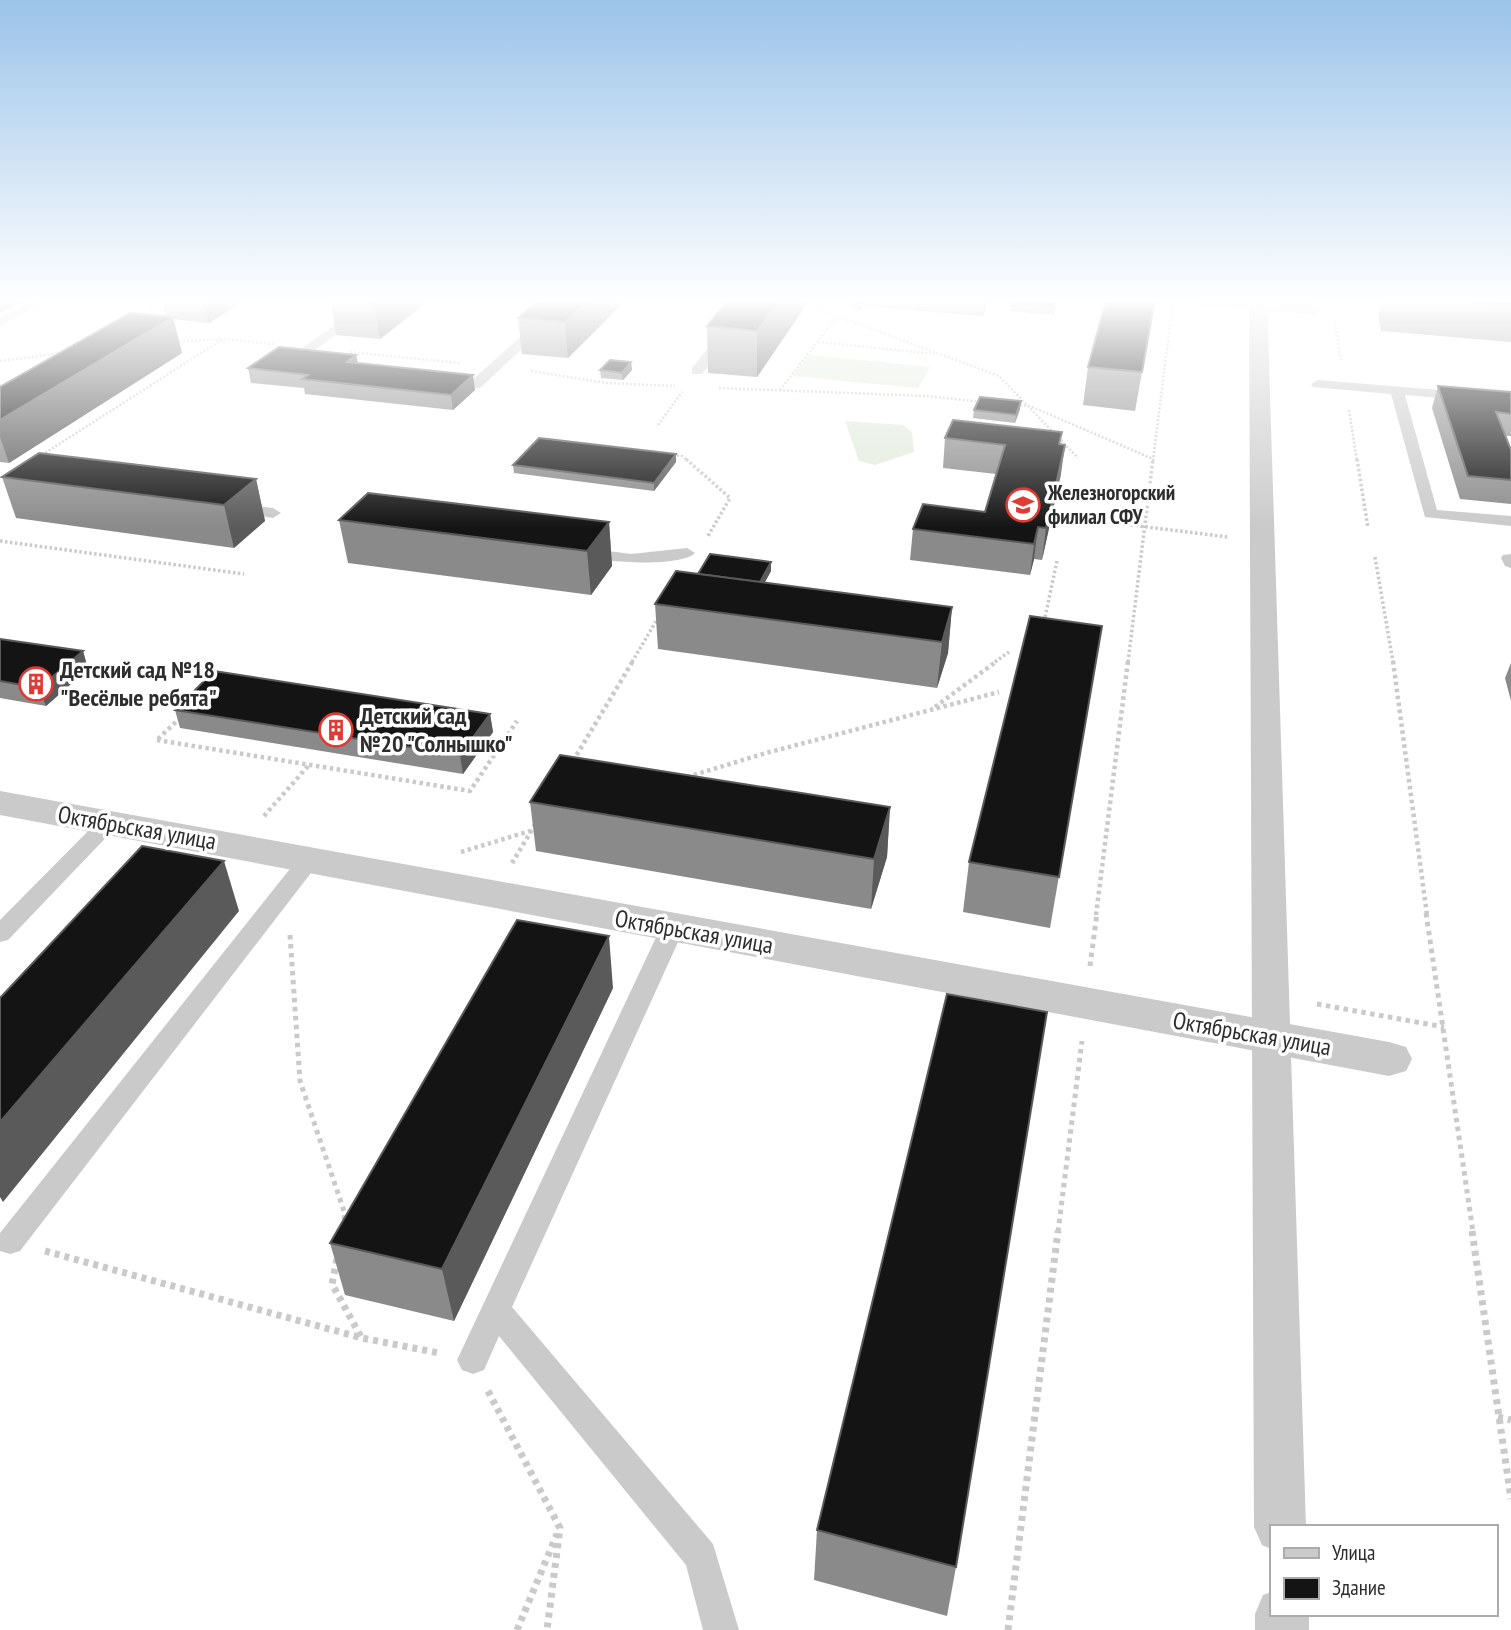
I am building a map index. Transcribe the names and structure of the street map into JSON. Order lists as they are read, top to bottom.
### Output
{
  "streets": {
    "street": ["Октябрьская улица"]
  },
  "places": {
    "school or university": ["Железногорский филиал СФУ"],
    "building": ["Детский сад №18 \"Весёлые ребята\"", "Детский сад №20 \"Солнышко\""]
  },
  "legend": ["Улица", "Здание"]
}
